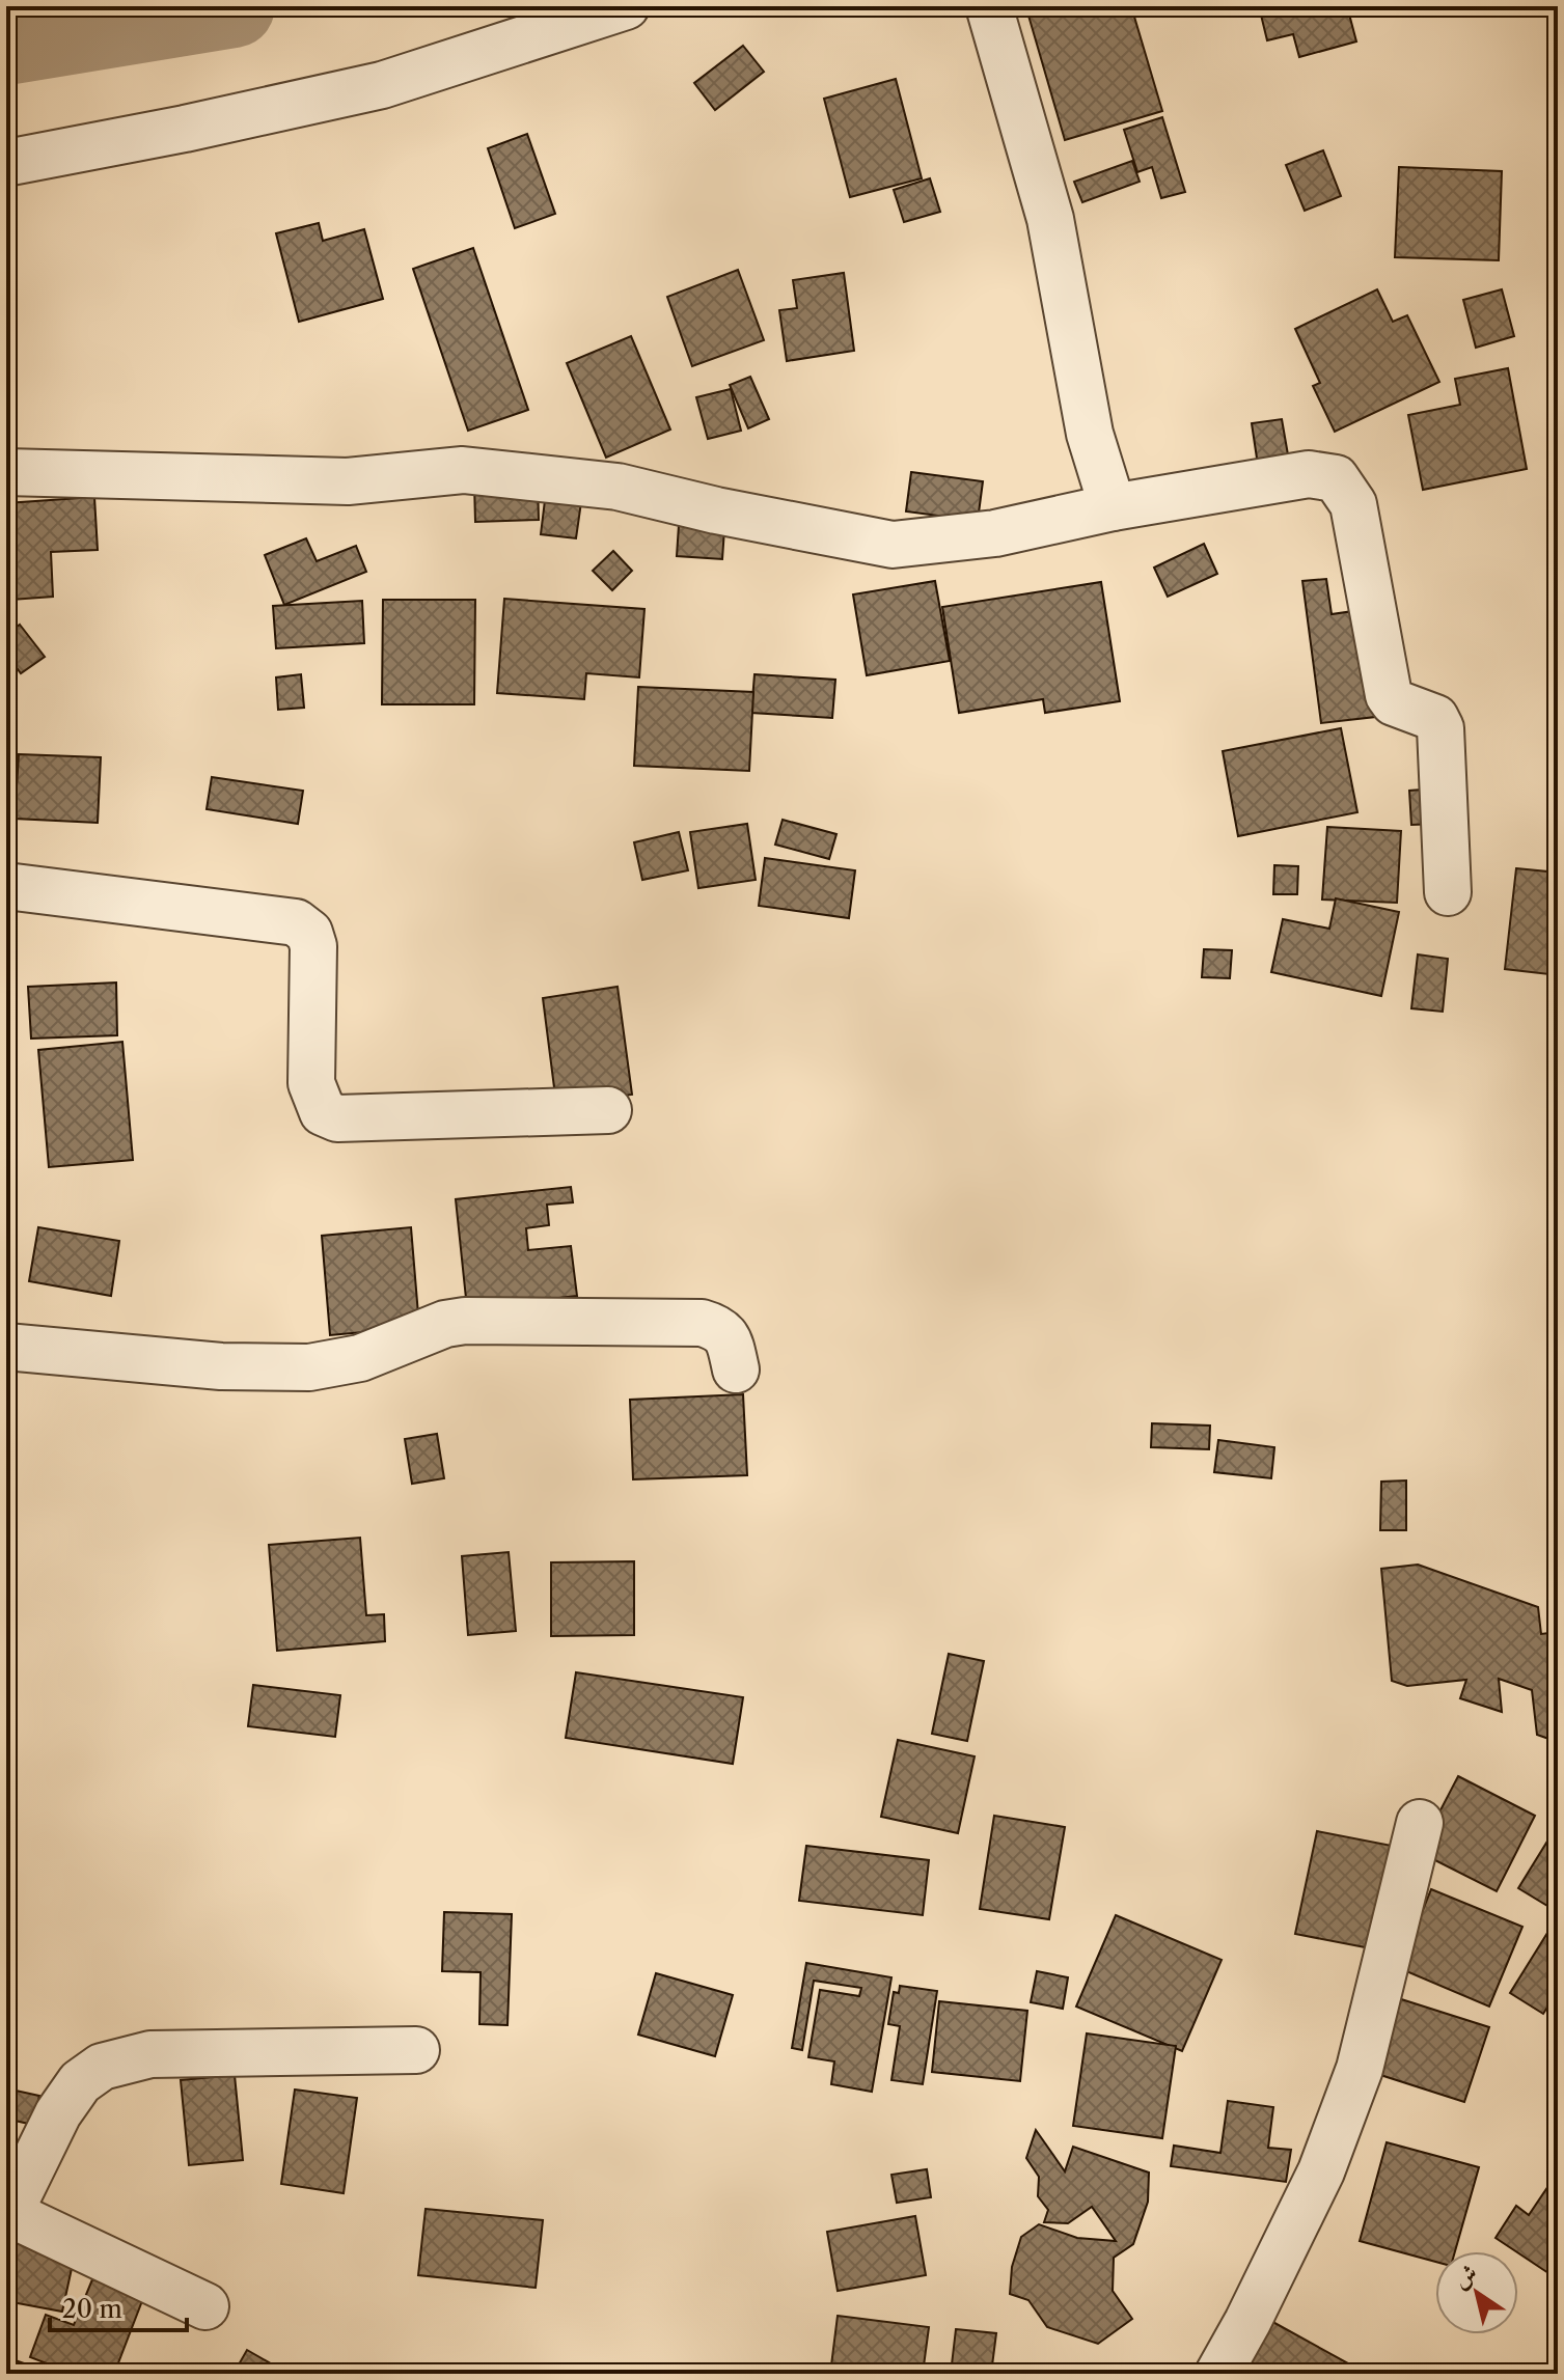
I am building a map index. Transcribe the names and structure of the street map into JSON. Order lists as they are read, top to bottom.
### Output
{
  "scale_bar": "20 m",
  "north": "top left"
}
